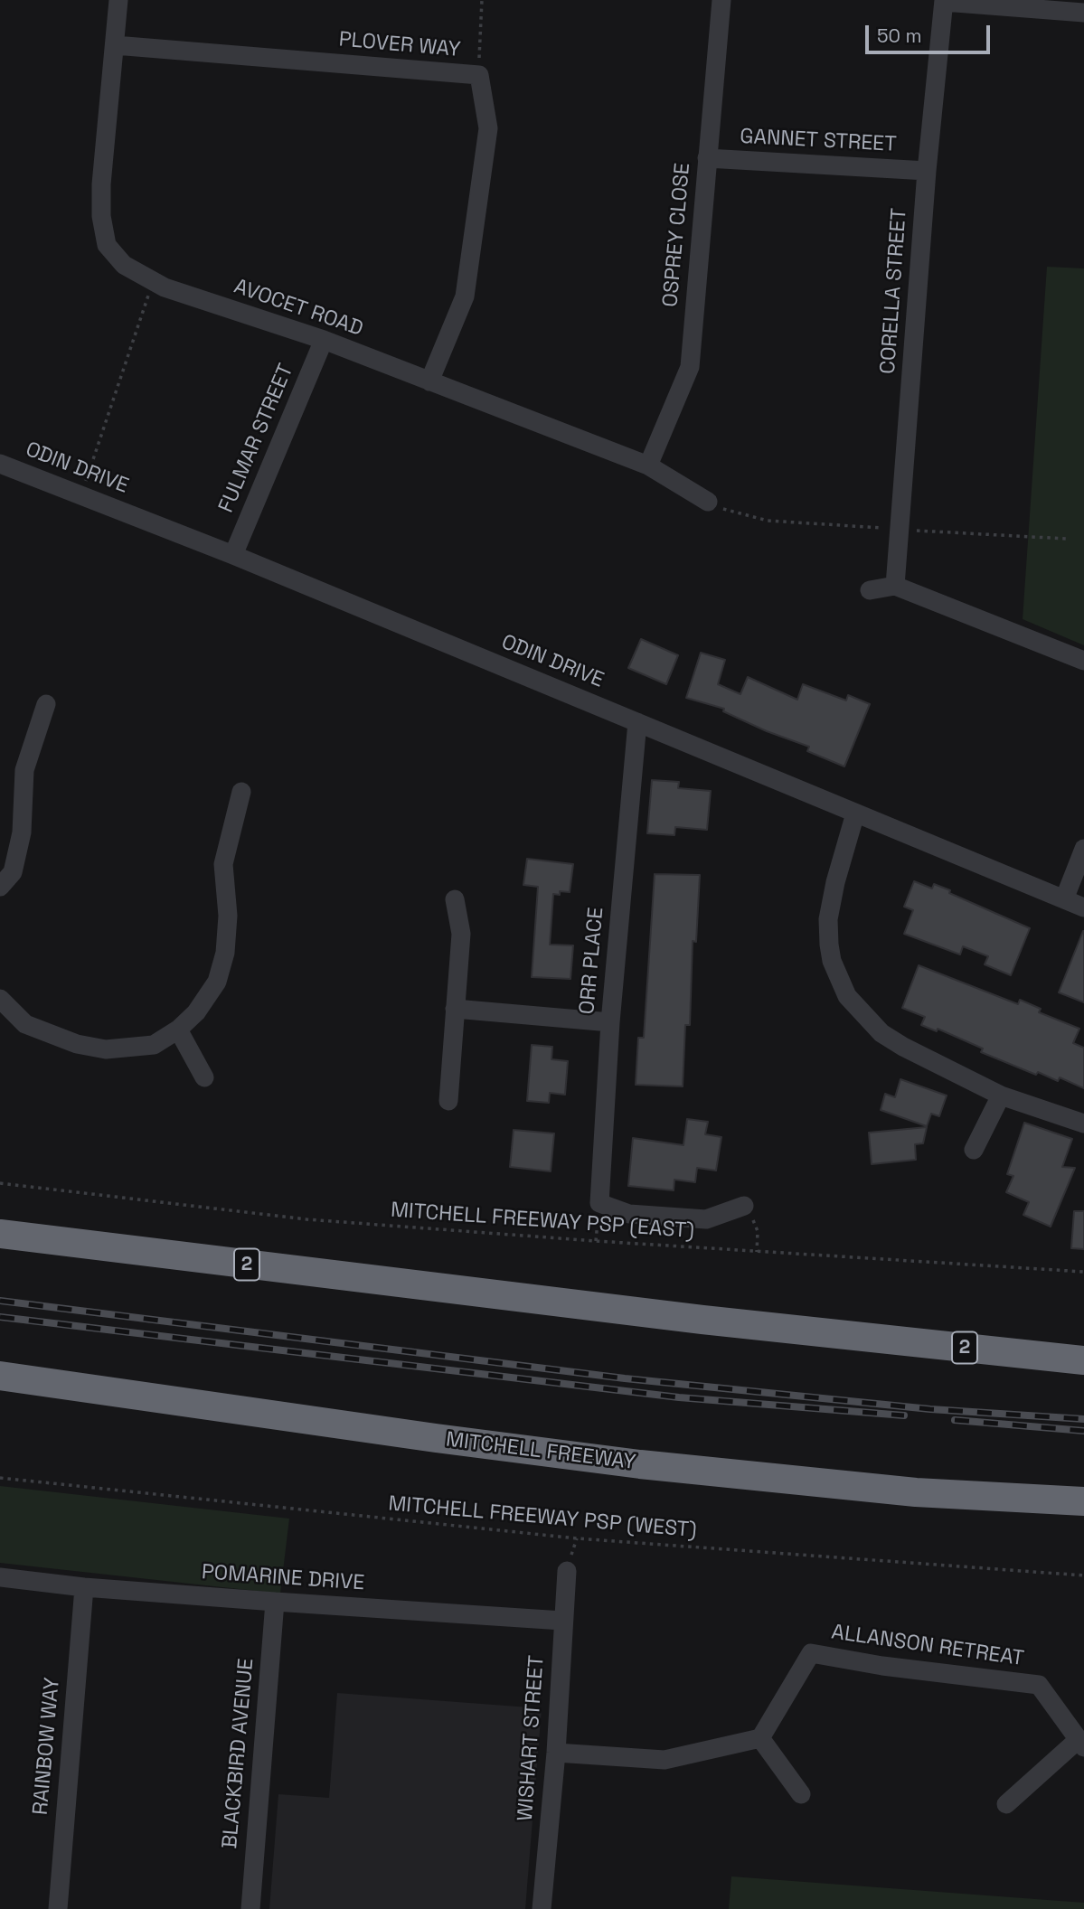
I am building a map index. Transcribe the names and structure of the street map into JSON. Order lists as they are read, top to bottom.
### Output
{
  "streets": {
    "highway": ["2", "MITCHELL FREEWAY"],
    "street": [
      "PLOVER WAY",
      "GANNET STREET",
      "OSPREY CLOSE",
      "CORELLA STREET",
      "AVOCET ROAD",
      "FULMAR STREET",
      "ODIN DRIVE",
      "ORR PLACE",
      "POMARINE DRIVE",
      "ALLANSON RETREAT",
      "WISHART STREET",
      "RAINBOW WAY",
      "BLACKBIRD AVENUE"
    ],
    "path": ["MITCHELL FREEWAY PSP (EAST)", "MITCHELL FREEWAY PSP (WEST)"]
  },
  "crossings": [
    ["PLOVER WAY", "AVOCET ROAD"],
    ["GANNET STREET", "OSPREY CLOSE"],
    ["GANNET STREET", "CORELLA STREET"],
    ["OSPREY CLOSE", "AVOCET ROAD"],
    ["AVOCET ROAD", "FULMAR STREET"],
    ["FULMAR STREET", "ODIN DRIVE"],
    ["ODIN DRIVE", "ORR PLACE"],
    ["POMARINE DRIVE", "WISHART STREET"],
    ["POMARINE DRIVE", "RAINBOW WAY"],
    ["POMARINE DRIVE", "BLACKBIRD AVENUE"]
  ],
  "scale_bar": "50 m"
}
